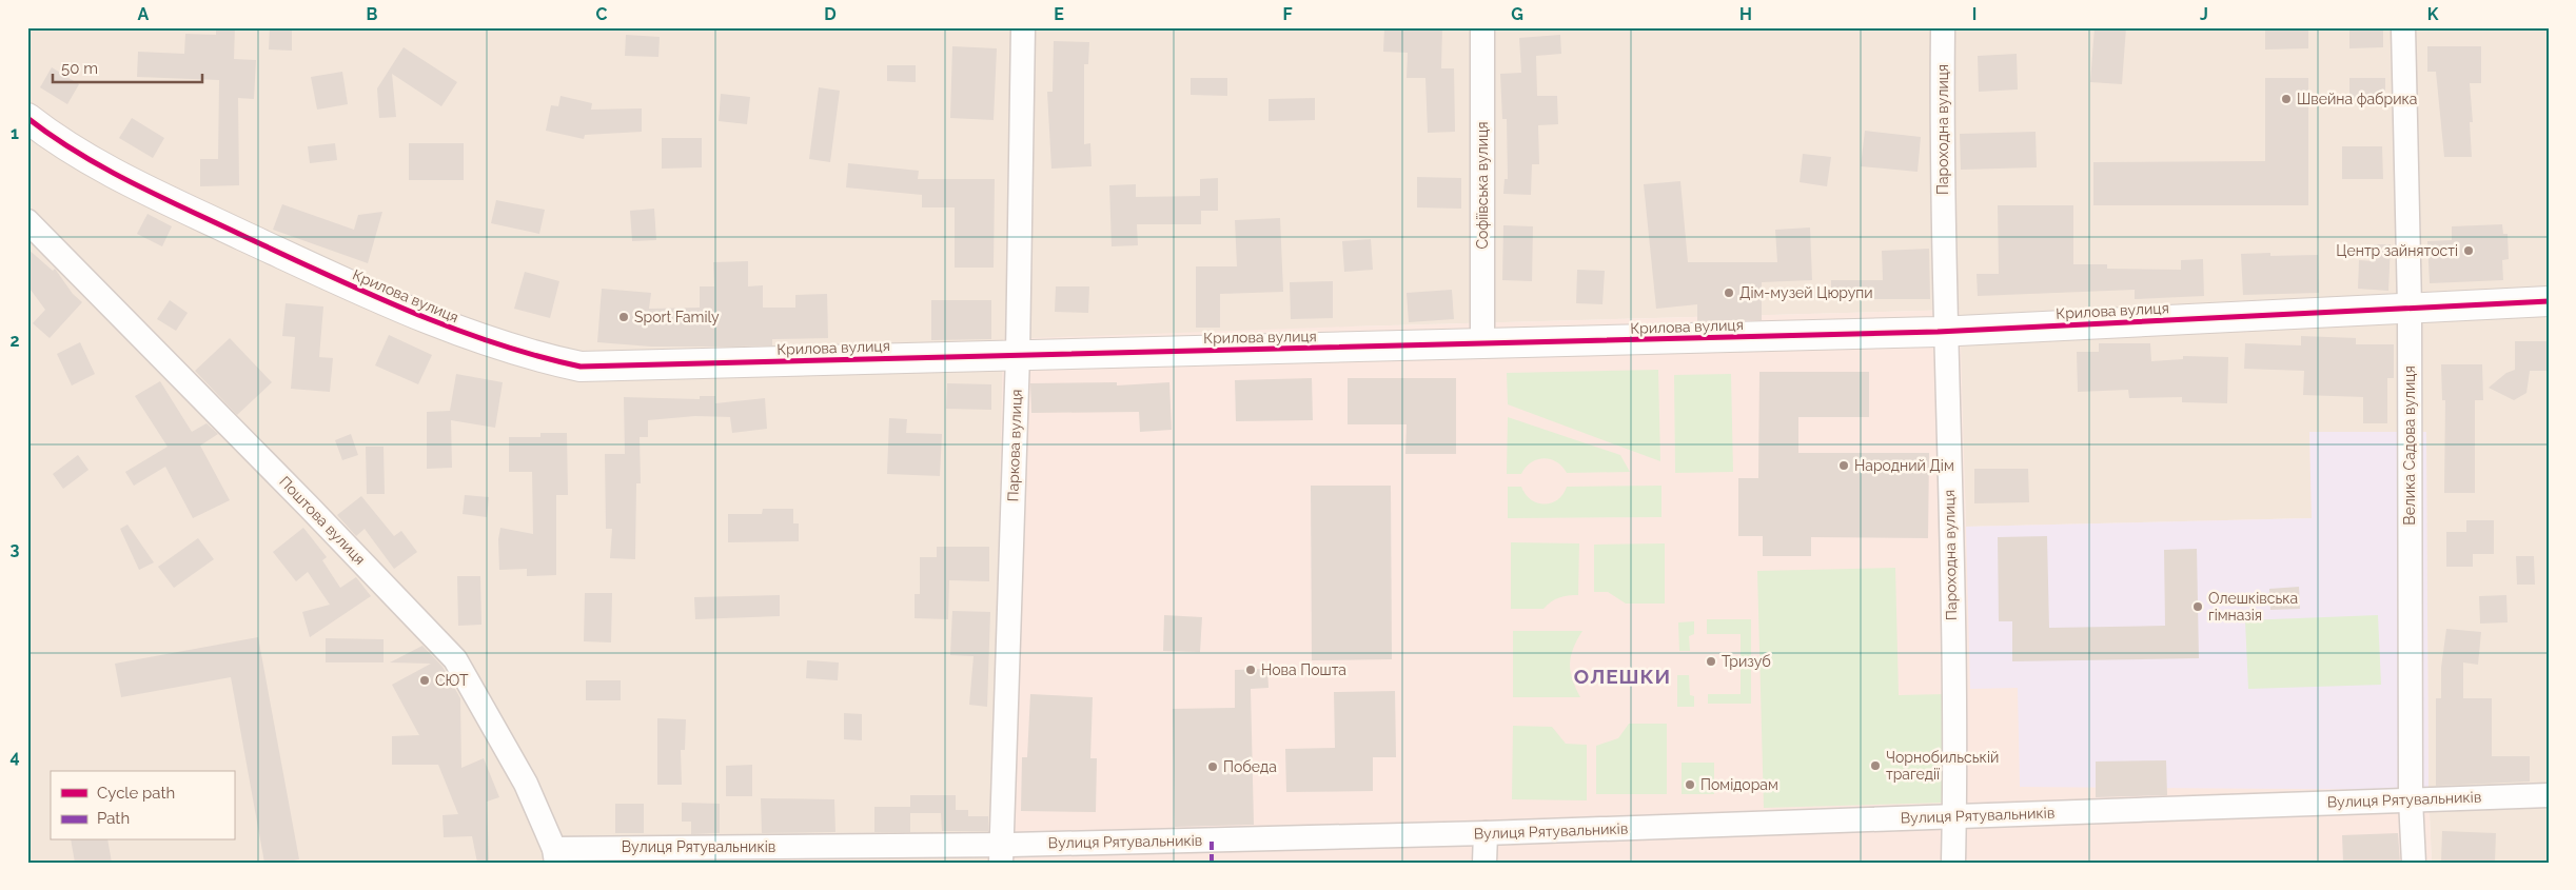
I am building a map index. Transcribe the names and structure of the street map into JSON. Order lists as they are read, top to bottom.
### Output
{
  "streets": {
    "street": [
      "Пароходна вулиця",
      "Софіївська вулиця",
      "Крилова вулиця",
      "Паркова вулиця",
      "Велика Садова вулиця",
      "Поштова вулиця",
      "Вулиця Рятувальників"
    ]
  },
  "crossings": [
    ["Пароходна вулиця", "Крилова вулиця"],
    ["Пароходна вулиця", "Вулиця Рятувальників"],
    ["Софіївська вулиця", "Крилова вулиця"],
    ["Крилова вулиця", "Паркова вулиця"],
    ["Крилова вулиця", "Велика Садова вулиця"],
    ["Паркова вулиця", "Вулиця Рятувальників"],
    ["Велика Садова вулиця", "Вулиця Рятувальників"],
    ["Поштова вулиця", "Вулиця Рятувальників"]
  ],
  "districts": ["ОЛЕШКИ"],
  "places": [
    "Швейна фабрика",
    "Центр зайнятості",
    "Дім-музей Цюрупи",
    "Sport Family",
    "Народний Дім",
    "Олешківська гімназія",
    "Тризуб",
    "Нова Пошта",
    "СЮТ",
    "Чорнобильській трагедії",
    "Победа",
    "Помідорам"
  ],
  "legend": ["Cycle path", "Path"],
  "scale_bar": "50 m",
  "grid": {
    "columns": [
      "A",
      "B",
      "C",
      "D",
      "E",
      "F",
      "G",
      "H",
      "I",
      "J",
      "K"
    ],
    "rows": [
      "1",
      "2",
      "3",
      "4"
    ]
  }
}
